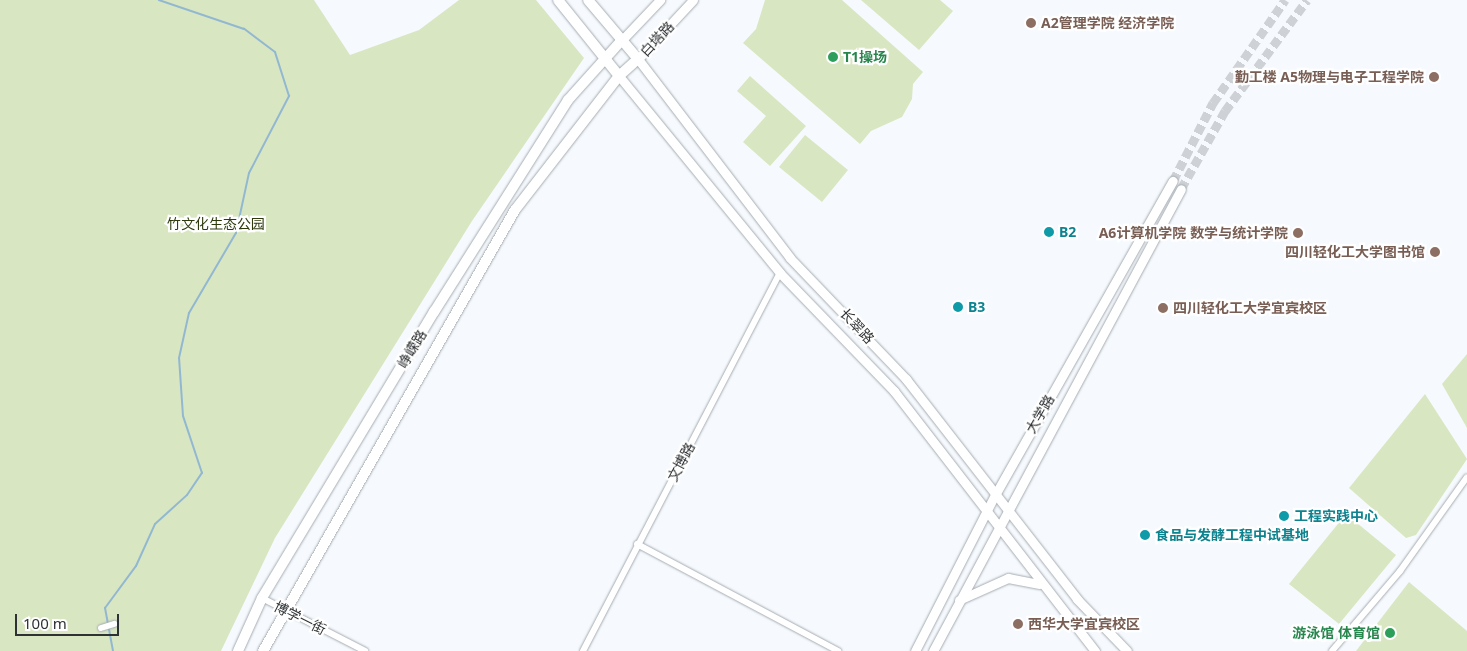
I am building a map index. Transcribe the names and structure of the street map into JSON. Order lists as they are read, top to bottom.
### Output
{
  "streets": {
    "main road": [
      "白塔路",
      "长翠路",
      "峥嵘路",
      "大学路"
    ],
    "street": ["文博路", "博学一街"]
  },
  "crossings": [
    ["白塔路", "长翠路"],
    ["白塔路", "峥嵘路"],
    ["长翠路", "峥嵘路"],
    ["长翠路", "大学路"],
    ["长翠路", "文博路"],
    ["峥嵘路", "博学一街"]
  ],
  "parks": ["竹文化生态公园"],
  "places": [
    "A2管理学院 经济学院",
    "T1操场",
    "勤工楼 A5物理与电子工程学院",
    "B2",
    "A6计算机学院 数学与统计学院",
    "四川轻化工大学图书馆",
    "B3",
    "四川轻化工大学宜宾校区",
    "工程实践中心",
    "食品与发酵工程中试基地",
    "西华大学宜宾校区",
    "游泳馆 体育馆"
  ],
  "scale_bar": "100 m"
}
